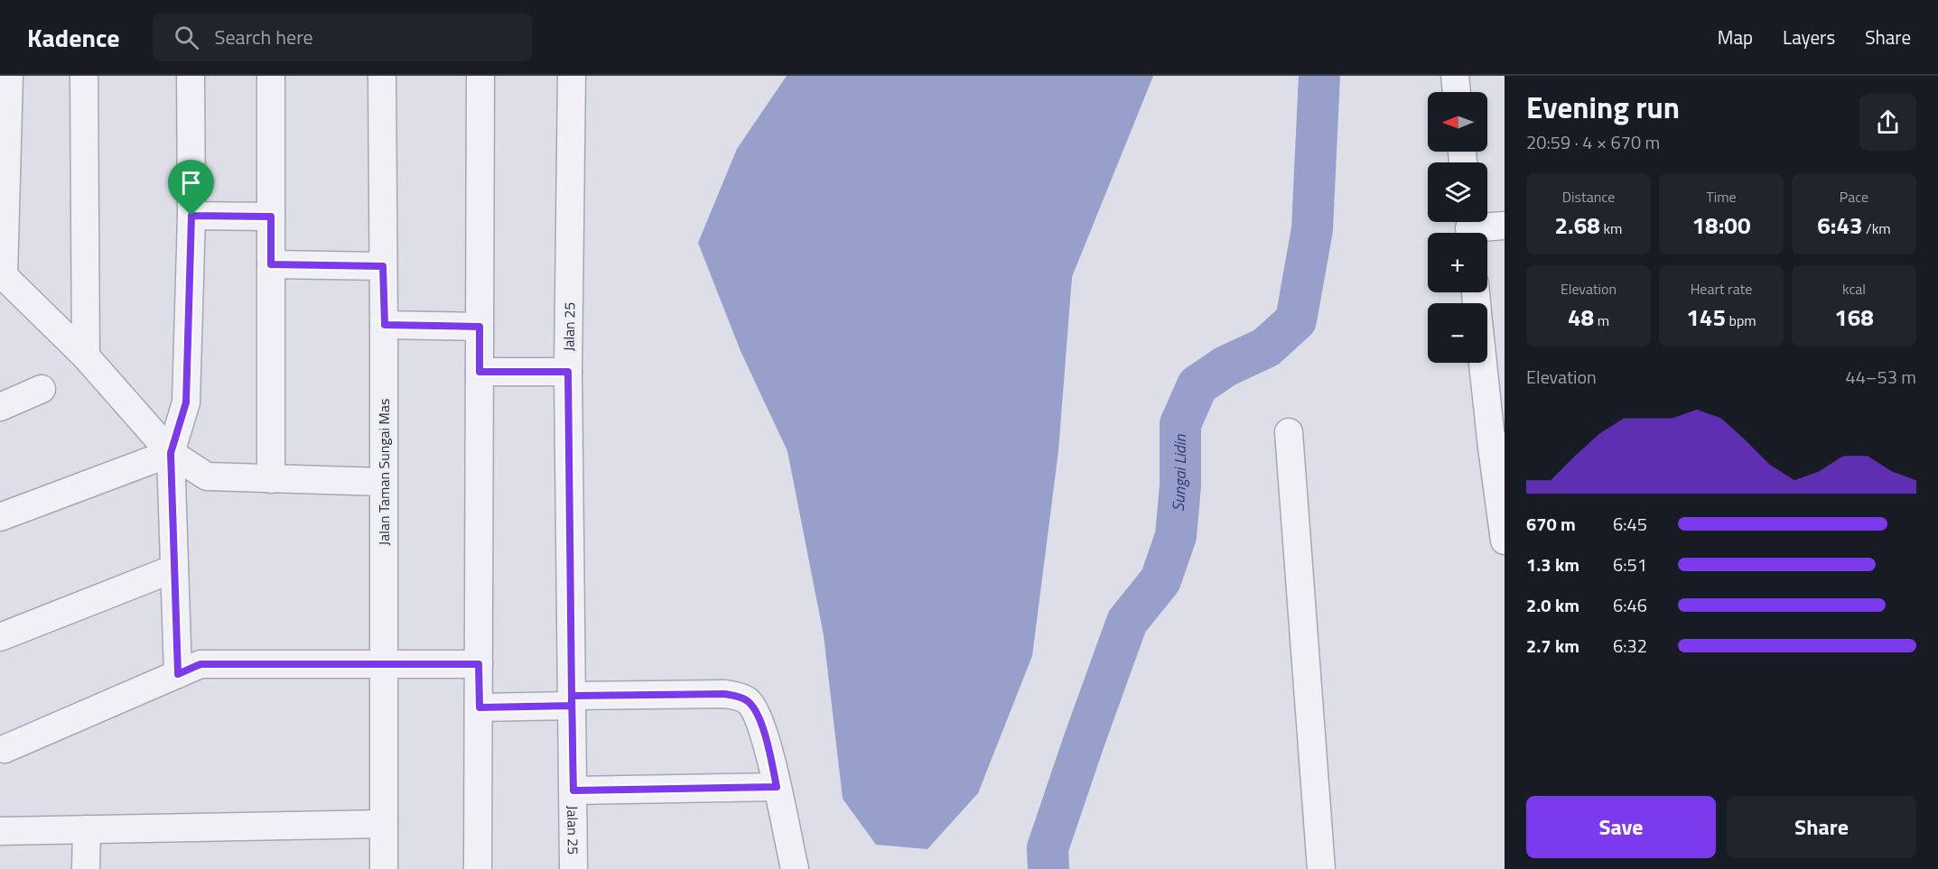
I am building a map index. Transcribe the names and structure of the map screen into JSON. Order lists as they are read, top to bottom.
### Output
{
  "streets": {
    "street": ["Jalan 25", "Jalan Taman Sungai Mas"]
  },
  "water": ["Sungai Lidin"],
  "north": "left",
  "page": {
    "header": "Kadence",
    "search": "Search here",
    "nav": ["Map", "Layers", "Share"],
    "heading": ["Evening run", "20:59 · 4 × 670 m"],
    "map_buttons": ["+", "−"],
    "stats": [
      ["Distance", "2.68 km"],
      ["Time", "18:00"],
      ["Pace", "6:43 /km"],
      ["Elevation", "48 m"],
      ["Heart rate", "145 bpm"],
      ["kcal", "168"]
    ],
    "chart": ["Elevation", "44–53 m"],
    "list": [
      {
        "name": "670 m",
        "note": "6:45"
      },
      {
        "name": "1.3 km",
        "note": "6:51"
      },
      {
        "name": "2.0 km",
        "note": "6:46"
      },
      {
        "name": "2.7 km",
        "note": "6:32"
      }
    ],
    "buttons": ["Save", "Share"]
  }
}
